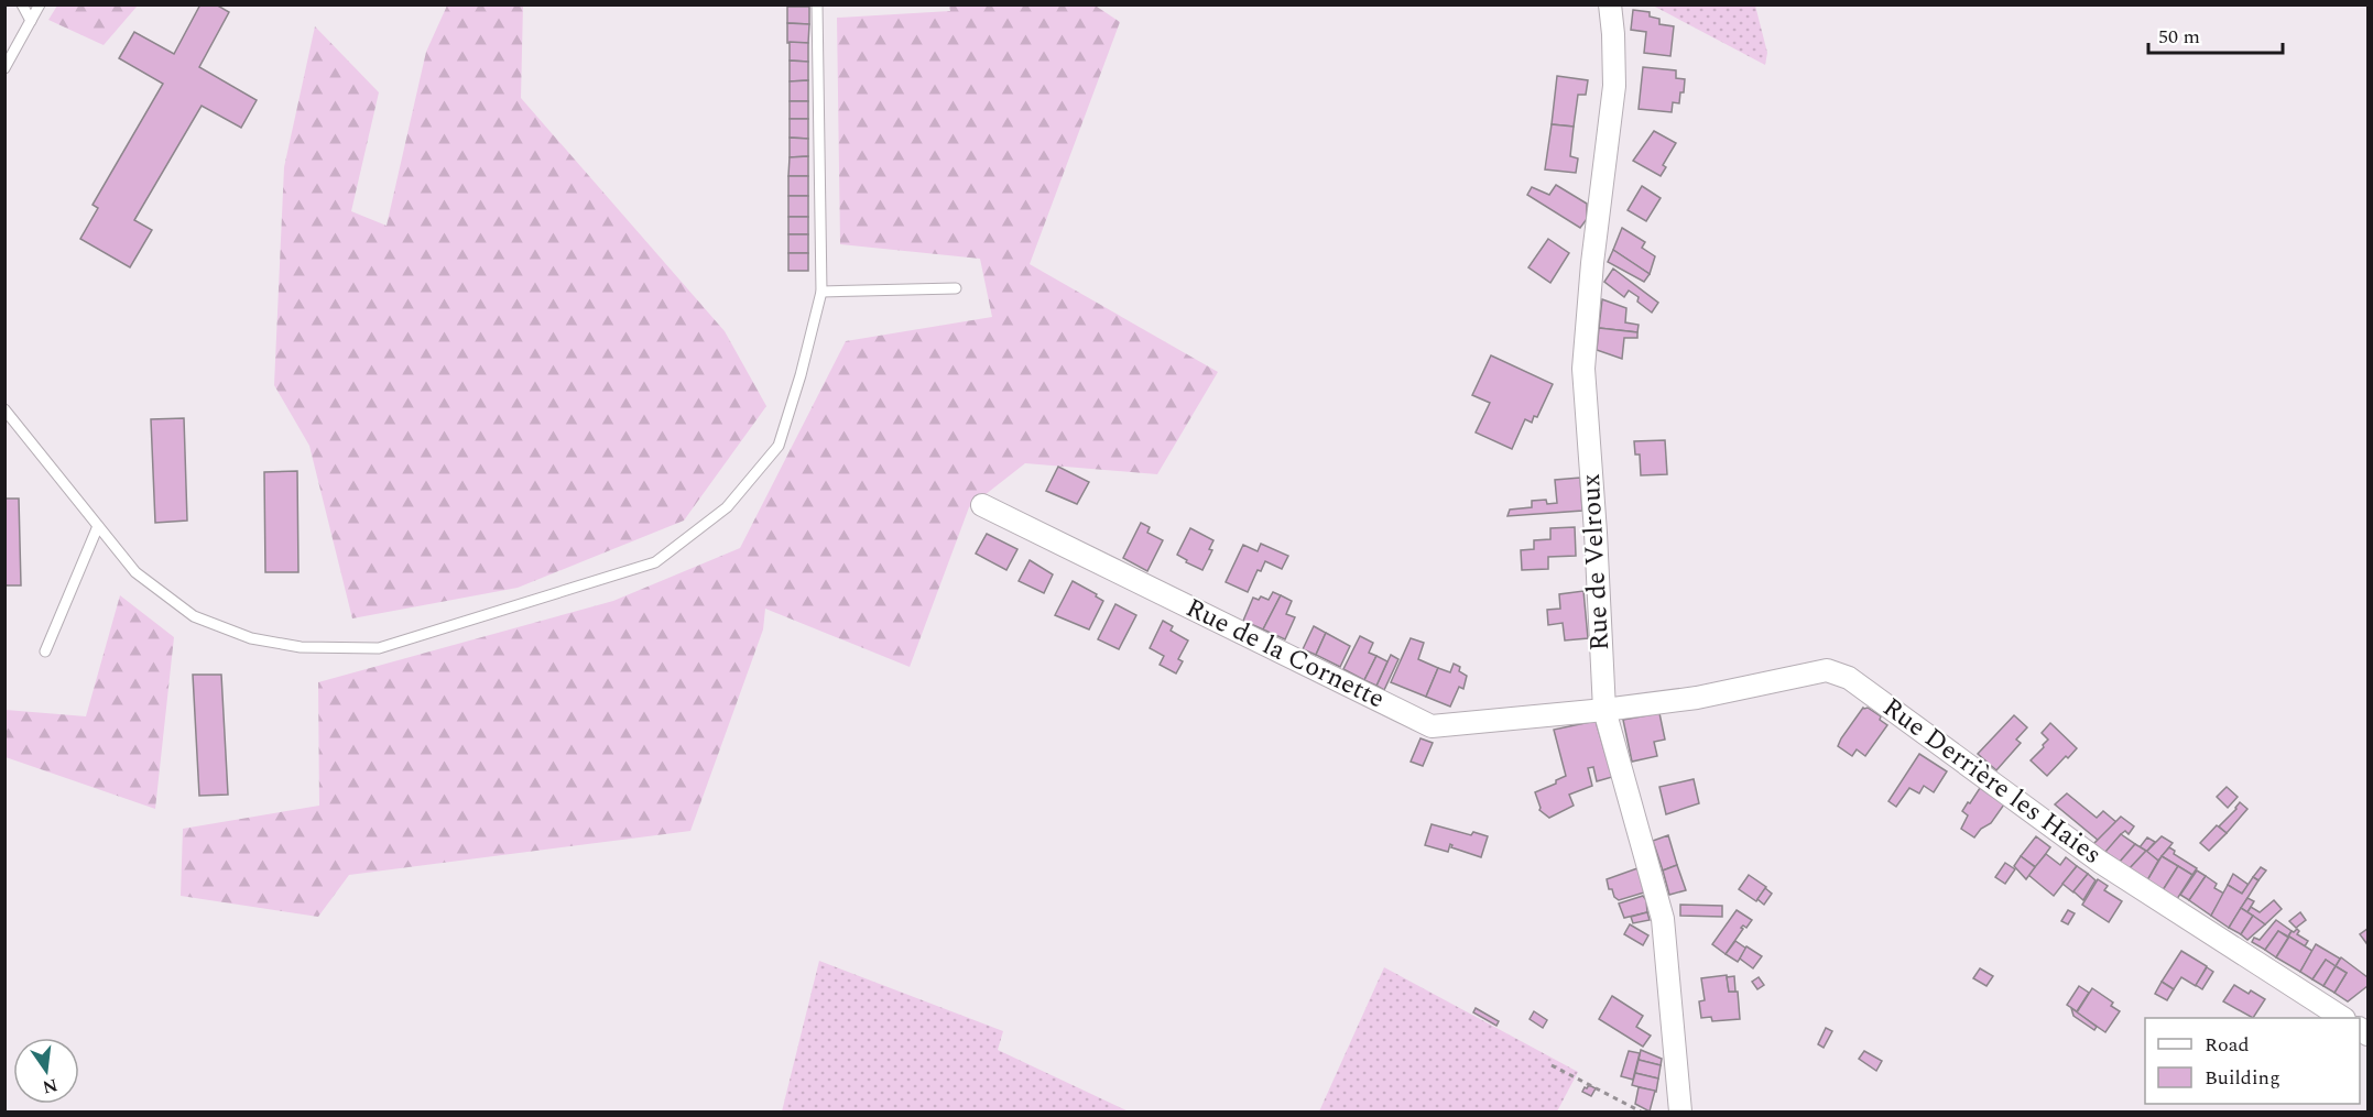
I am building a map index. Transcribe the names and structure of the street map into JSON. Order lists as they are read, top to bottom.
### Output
{
  "streets": {
    "street": ["Rue de Velroux", "Rue de la Cornette", "Rue Derrière les Haies"]
  },
  "crossings": [
    ["Rue de Velroux", "Rue de la Cornette"],
    ["Rue de Velroux", "Rue Derrière les Haies"],
    ["Rue de la Cornette", "Rue Derrière les Haies"]
  ],
  "legend": ["Road", "Building"],
  "scale_bar": "50 m",
  "north": "bottom"
}
